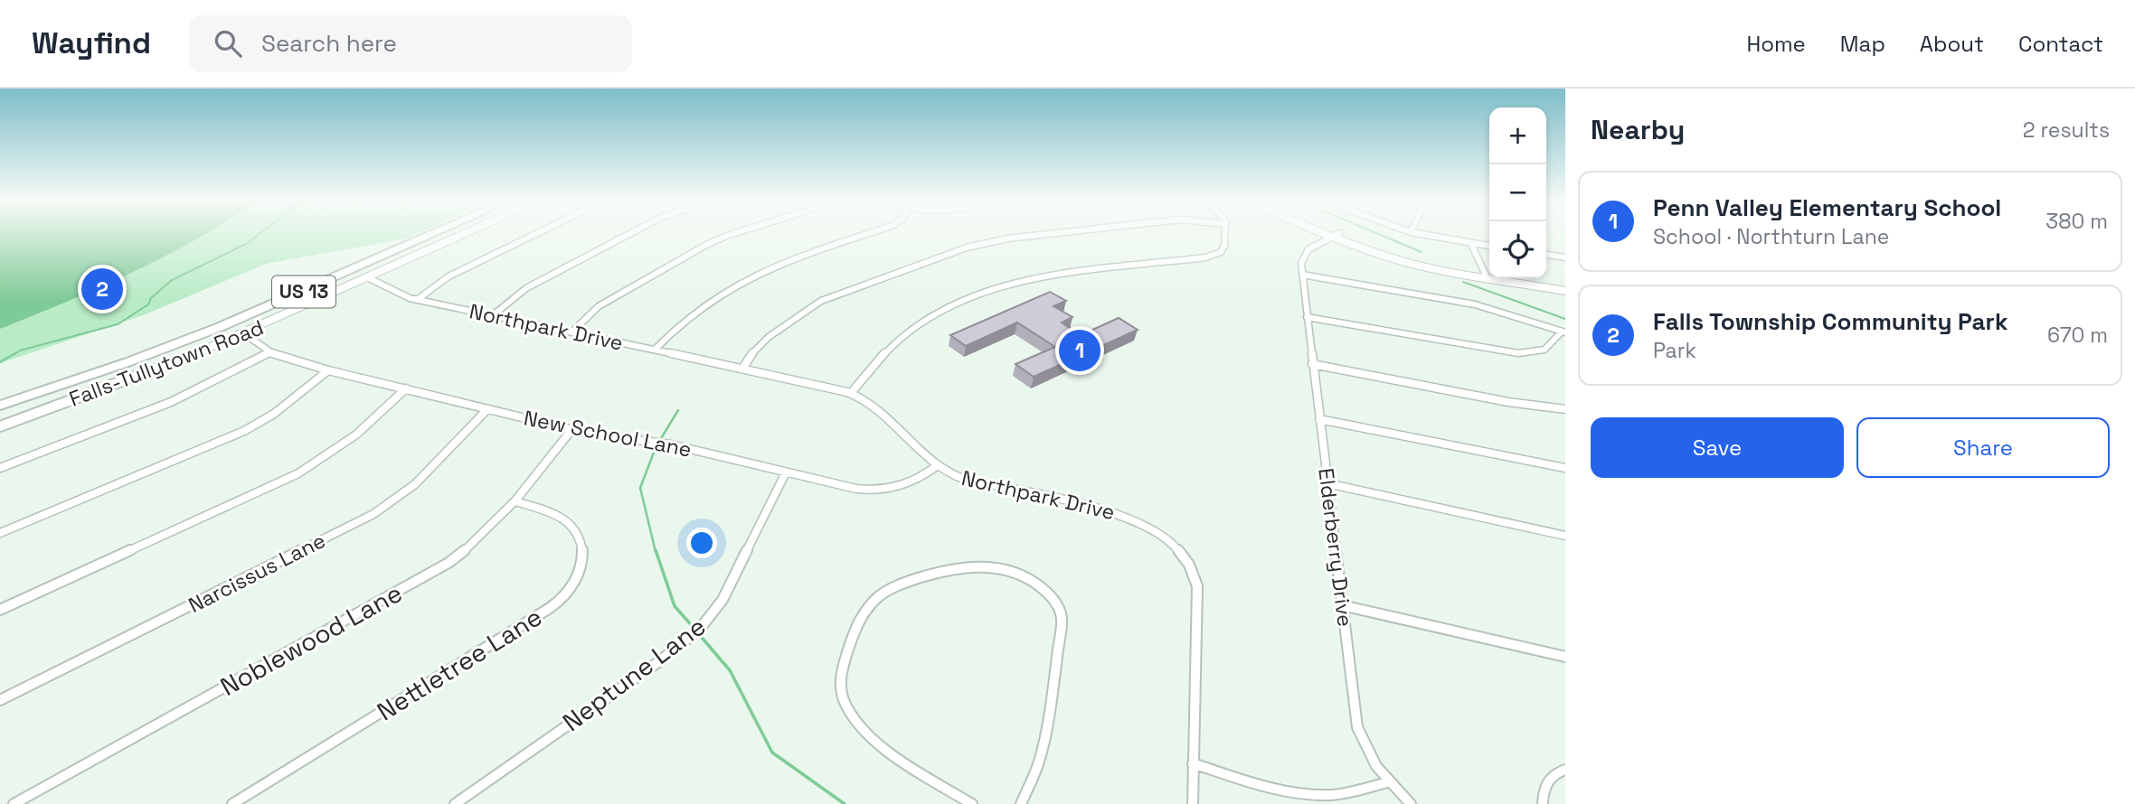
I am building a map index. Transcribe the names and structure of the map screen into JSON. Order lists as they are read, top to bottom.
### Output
{
  "streets": {
    "highway": ["US 13"],
    "street": [
      "Northpark Drive",
      "Falls-Tullytown Road",
      "New School Lane",
      "Elderberry Drive",
      "Narcissus Lane",
      "Noblewood Lane",
      "Nettletree Lane",
      "Neptune Lane"
    ]
  },
  "crossings": [
    ["Northpark Drive", "Falls-Tullytown Road"],
    ["Northpark Drive", "New School Lane"],
    ["Falls-Tullytown Road", "New School Lane"],
    ["New School Lane", "Narcissus Lane"],
    ["New School Lane", "Noblewood Lane"],
    ["New School Lane", "Neptune Lane"],
    ["Noblewood Lane", "Nettletree Lane"]
  ],
  "page": {
    "header": "Wayfind",
    "search": "Search here",
    "nav": [
      "Home",
      "Map",
      "About",
      "Contact"
    ],
    "heading": ["Nearby", "2 results"],
    "map_buttons": ["+", "−"],
    "list": [
      {
        "mark": "1",
        "name": "Penn Valley Elementary School",
        "note": "School · Northturn Lane",
        "value": "380 m"
      },
      {
        "mark": "2",
        "name": "Falls Township Community Park",
        "note": "Park",
        "value": "670 m"
      }
    ],
    "pins": ["2", "1"],
    "buttons": ["Save", "Share"]
  }
}
